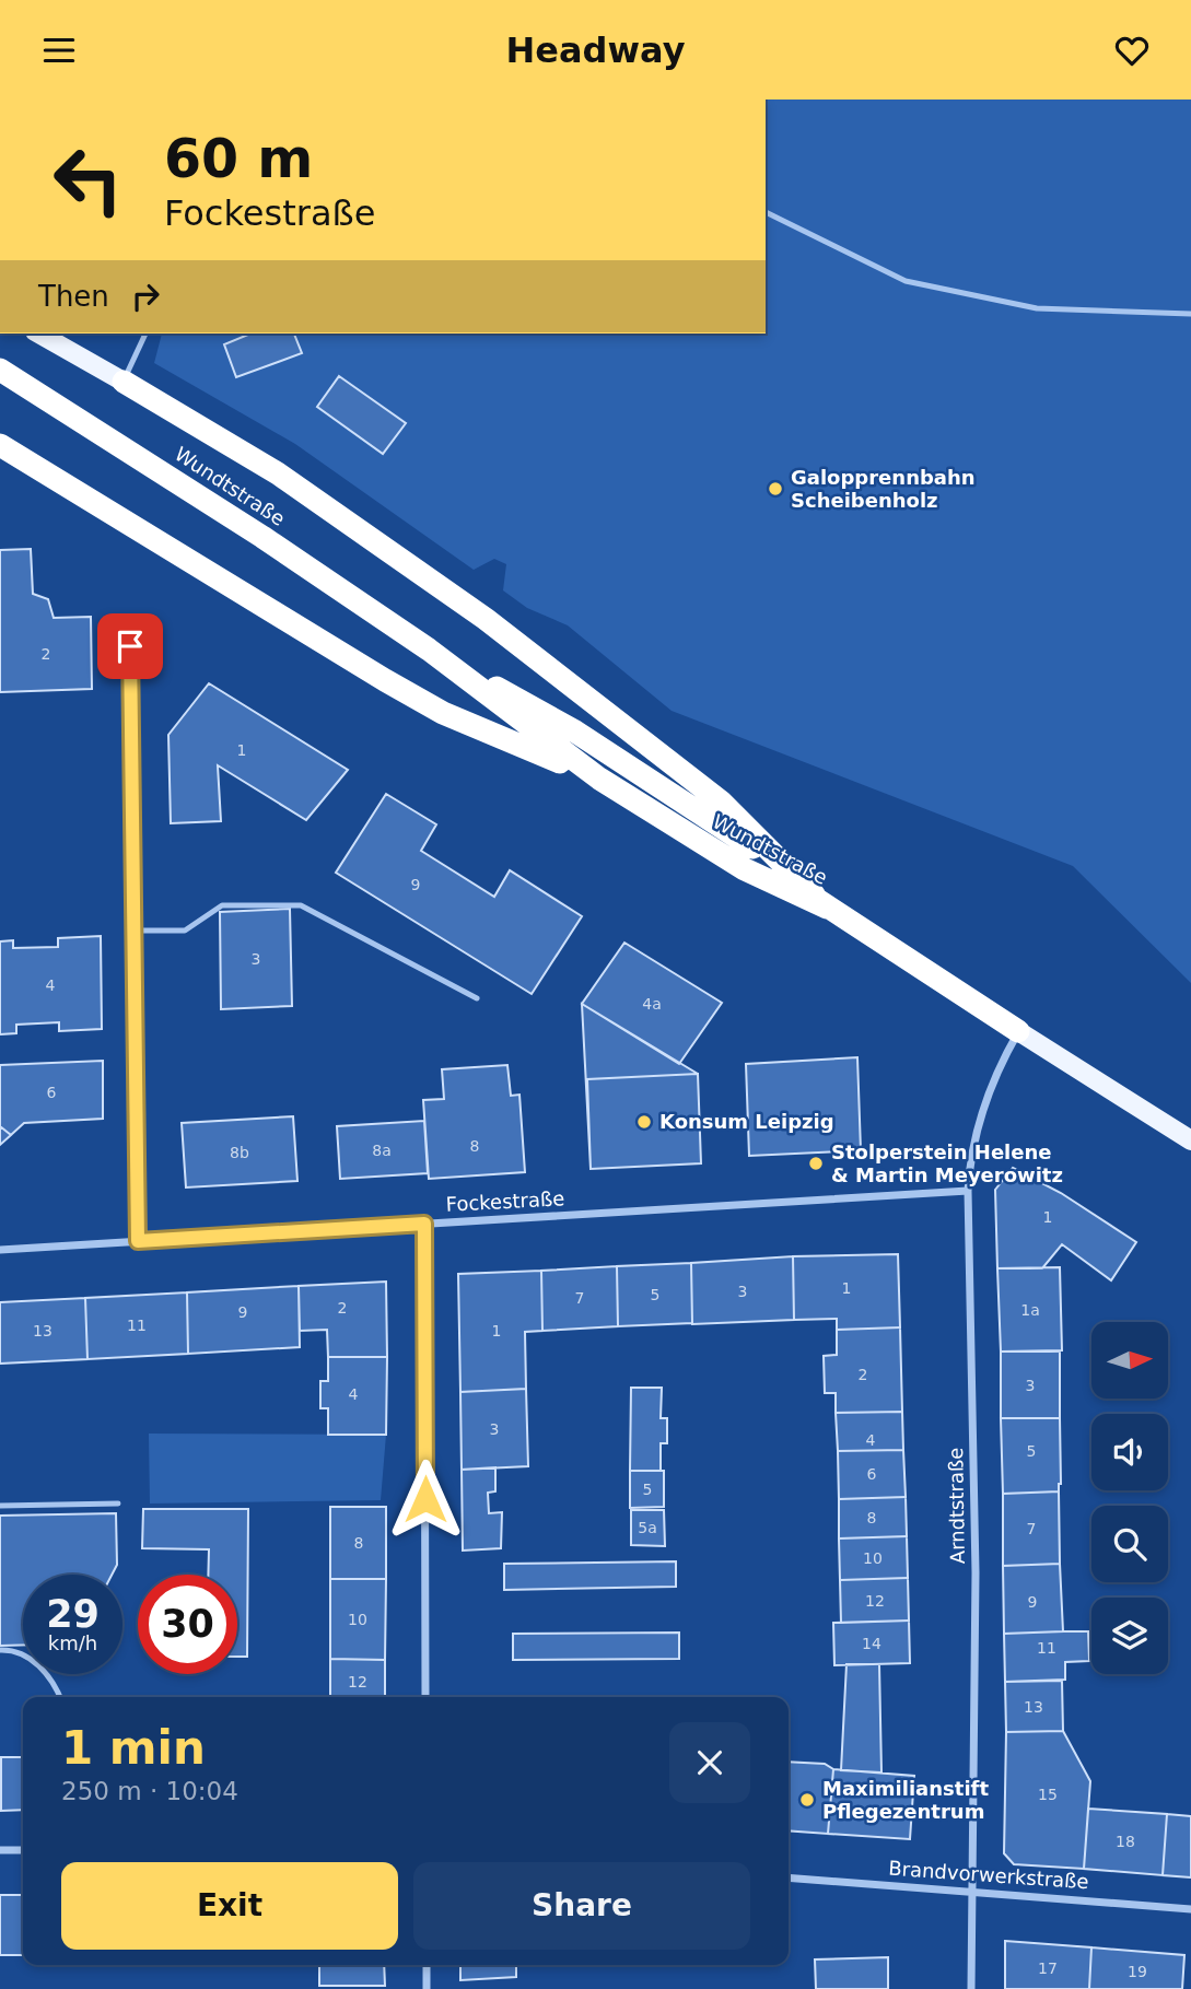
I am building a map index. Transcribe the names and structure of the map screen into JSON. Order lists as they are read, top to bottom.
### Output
{
  "streets": {
    "highway": ["Wundtstraße"],
    "street": ["Fockestraße", "Arndtstraße", "Brandvorwerkstraße"]
  },
  "crossings": [
    ["Wundtstraße", "Arndtstraße"],
    ["Fockestraße", "Arndtstraße"],
    ["Arndtstraße", "Brandvorwerkstraße"]
  ],
  "places": [
    "Galopprennbahn Scheibenholz",
    "Konsum Leipzig",
    "Stolperstein Helene & Martin Meyerowitz",
    "Maximilianstift Pflegezentrum"
  ],
  "house_numbers": [
    "2",
    "1",
    "9",
    "3",
    "4",
    "4a",
    "6",
    "8",
    "8a",
    "8b",
    "1",
    "1",
    "3",
    "5",
    "7",
    "2",
    "1a",
    "9",
    "11",
    "13",
    "1",
    "2",
    "3",
    "4",
    "3",
    "4",
    "5",
    "6",
    "5",
    "8",
    "5a",
    "7",
    "8",
    "10",
    "12",
    "9",
    "10",
    "14",
    "11",
    "12",
    "13",
    "15",
    "18",
    "17",
    "19"
  ],
  "north": "right",
  "page": {
    "header": "Headway",
    "turn": ["60 m", "Fockestraße"],
    "then": "Then",
    "speed": "29 km/h",
    "limit": "30",
    "heading": ["1 min", "250 m · 10:04"],
    "buttons": ["Exit", "Share"]
  }
}
